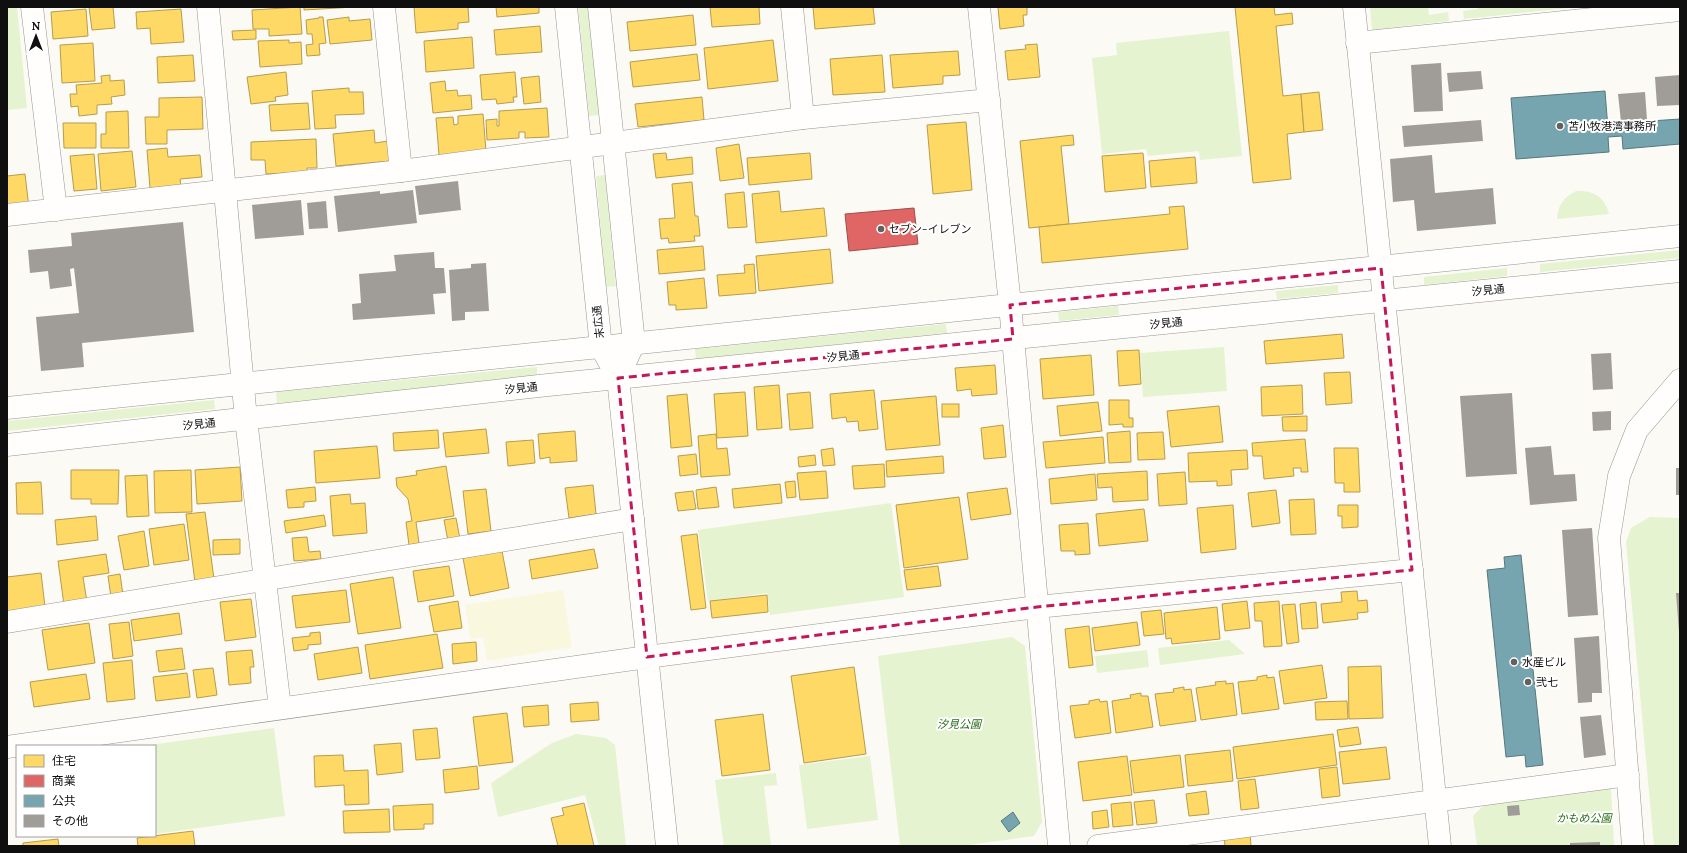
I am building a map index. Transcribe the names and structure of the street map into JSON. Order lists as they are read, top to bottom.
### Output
{
  "streets": {
    "street": ["汐見通", "末広通"]
  },
  "crossings": [
    ["汐見通", "末広通"]
  ],
  "parks": ["汐見公園", "かもめ公園"],
  "places": [
    "苫小牧港湾事務所",
    "セブン-イレブン",
    "水産ビル",
    "弐七"
  ],
  "legend": [
    "住宅",
    "商業",
    "公共",
    "その他"
  ],
  "north": "top"
}
